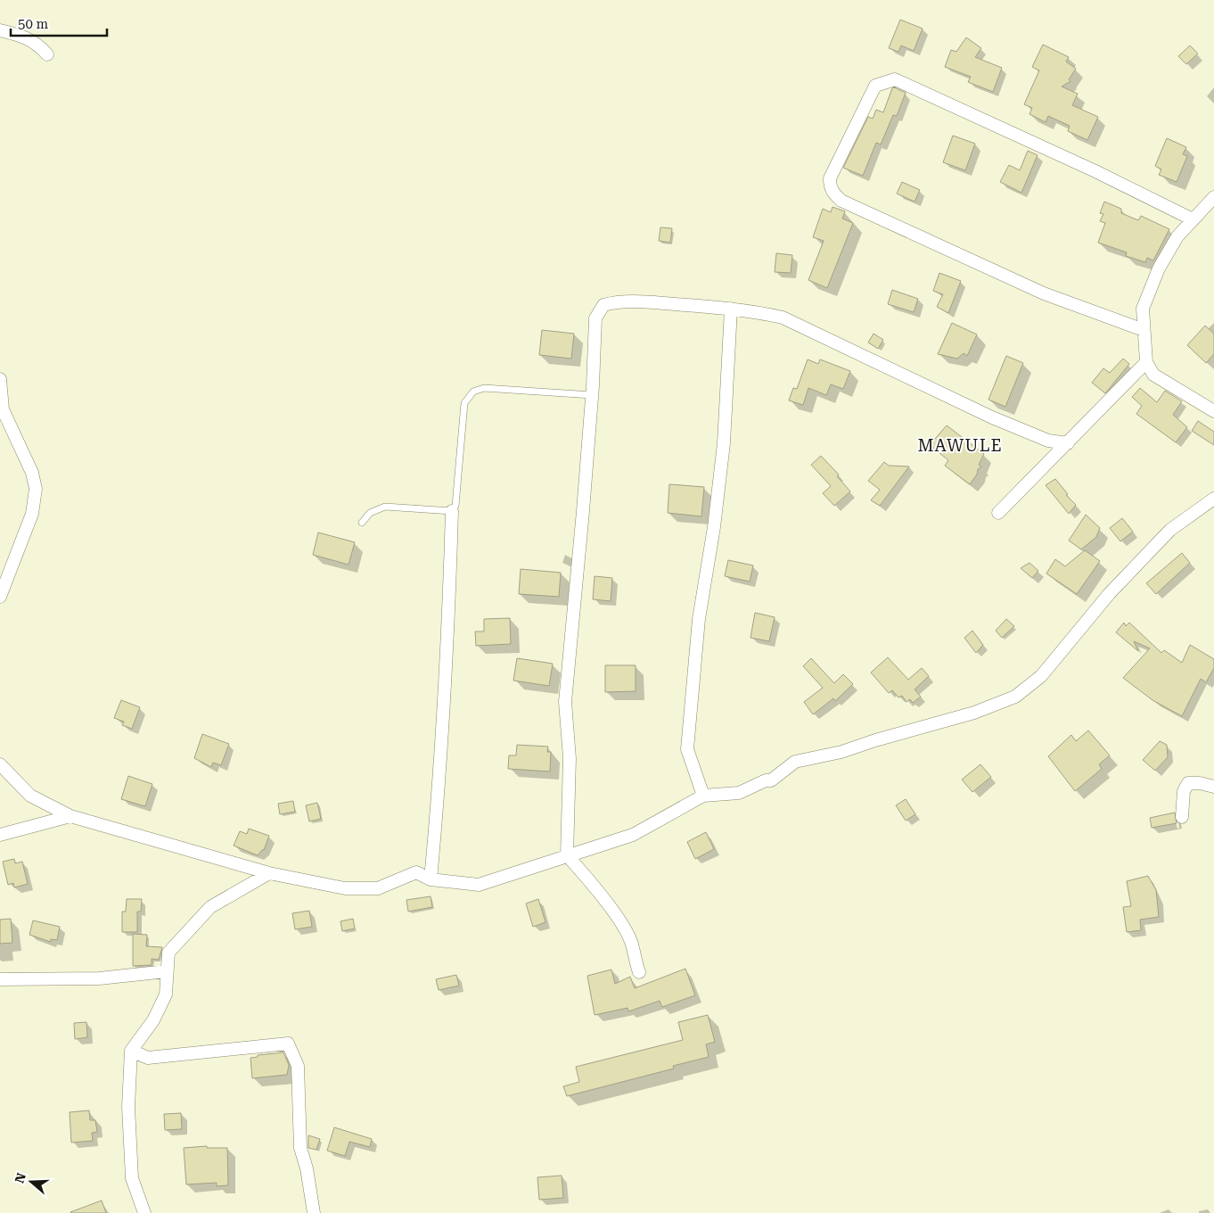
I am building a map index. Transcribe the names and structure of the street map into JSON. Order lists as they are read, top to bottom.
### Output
{
  "districts": ["MAWULE"],
  "scale_bar": "50 m",
  "north": "left"
}
